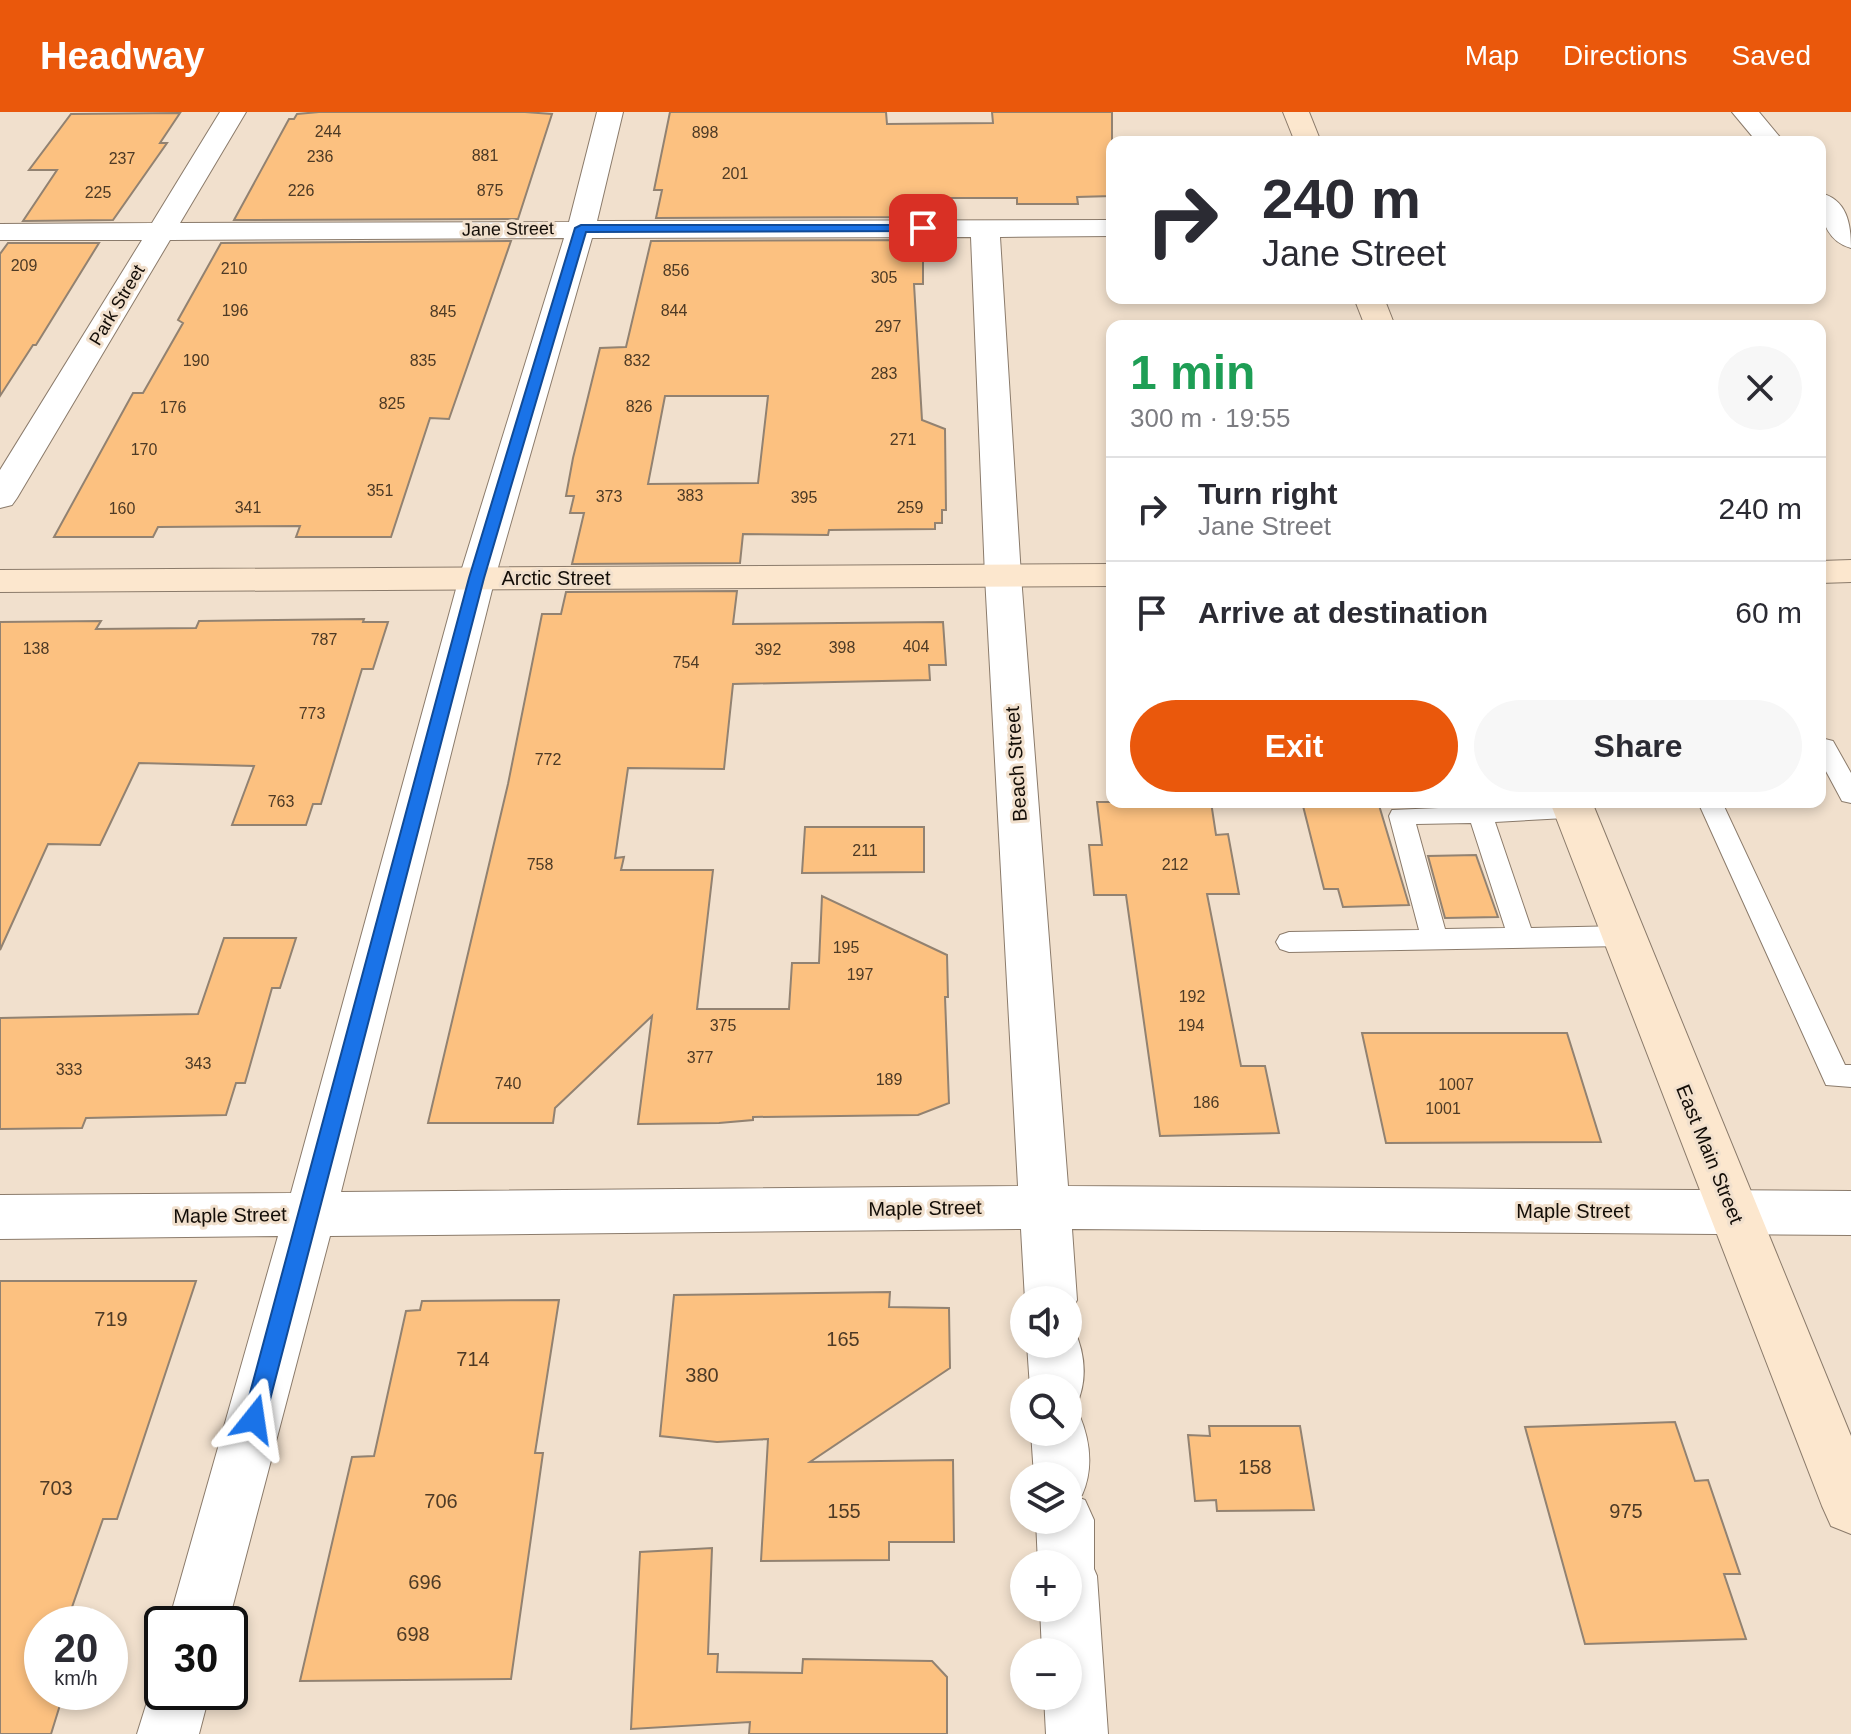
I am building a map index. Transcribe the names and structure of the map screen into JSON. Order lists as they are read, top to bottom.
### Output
{
  "streets": {
    "main road": ["Arctic Street", "East Main Street"],
    "street": [
      "Jane Street",
      "Park Street",
      "Beach Street",
      "Maple Street"
    ]
  },
  "crossings": [
    ["Jane Street", "Park Street"],
    ["Jane Street", "Beach Street"],
    ["Arctic Street", "Beach Street"],
    ["Beach Street", "Maple Street"],
    ["East Main Street", "Maple Street"]
  ],
  "house_numbers": [
    "244",
    "898",
    "881",
    "236",
    "237",
    "201",
    "226",
    "875",
    "225",
    "209",
    "210",
    "856",
    "305",
    "196",
    "844",
    "845",
    "297",
    "190",
    "835",
    "832",
    "283",
    "825",
    "826",
    "176",
    "271",
    "170",
    "351",
    "383",
    "373",
    "395",
    "341",
    "259",
    "160",
    "787",
    "404",
    "398",
    "138",
    "392",
    "754",
    "773",
    "772",
    "763",
    "211",
    "758",
    "212",
    "195",
    "197",
    "192",
    "375",
    "194",
    "377",
    "343",
    "333",
    "189",
    "740",
    "1007",
    "186",
    "1001",
    "719",
    "165",
    "714",
    "380",
    "158",
    "703",
    "706",
    "155",
    "975",
    "696",
    "698"
  ],
  "page": {
    "header": "Headway",
    "nav": ["Map", "Directions", "Saved"],
    "turn": ["240 m", "Jane Street"],
    "heading": ["1 min", "300 m · 19:55"],
    "list": [
      {
        "name": "Turn right",
        "note": "Jane Street",
        "value": "240 m"
      },
      {
        "name": "Arrive at destination",
        "value": "60 m"
      }
    ],
    "buttons": ["Exit", "Share"],
    "map_buttons": ["+", "−"],
    "speed": "20 km/h",
    "limit": "30"
  }
}
